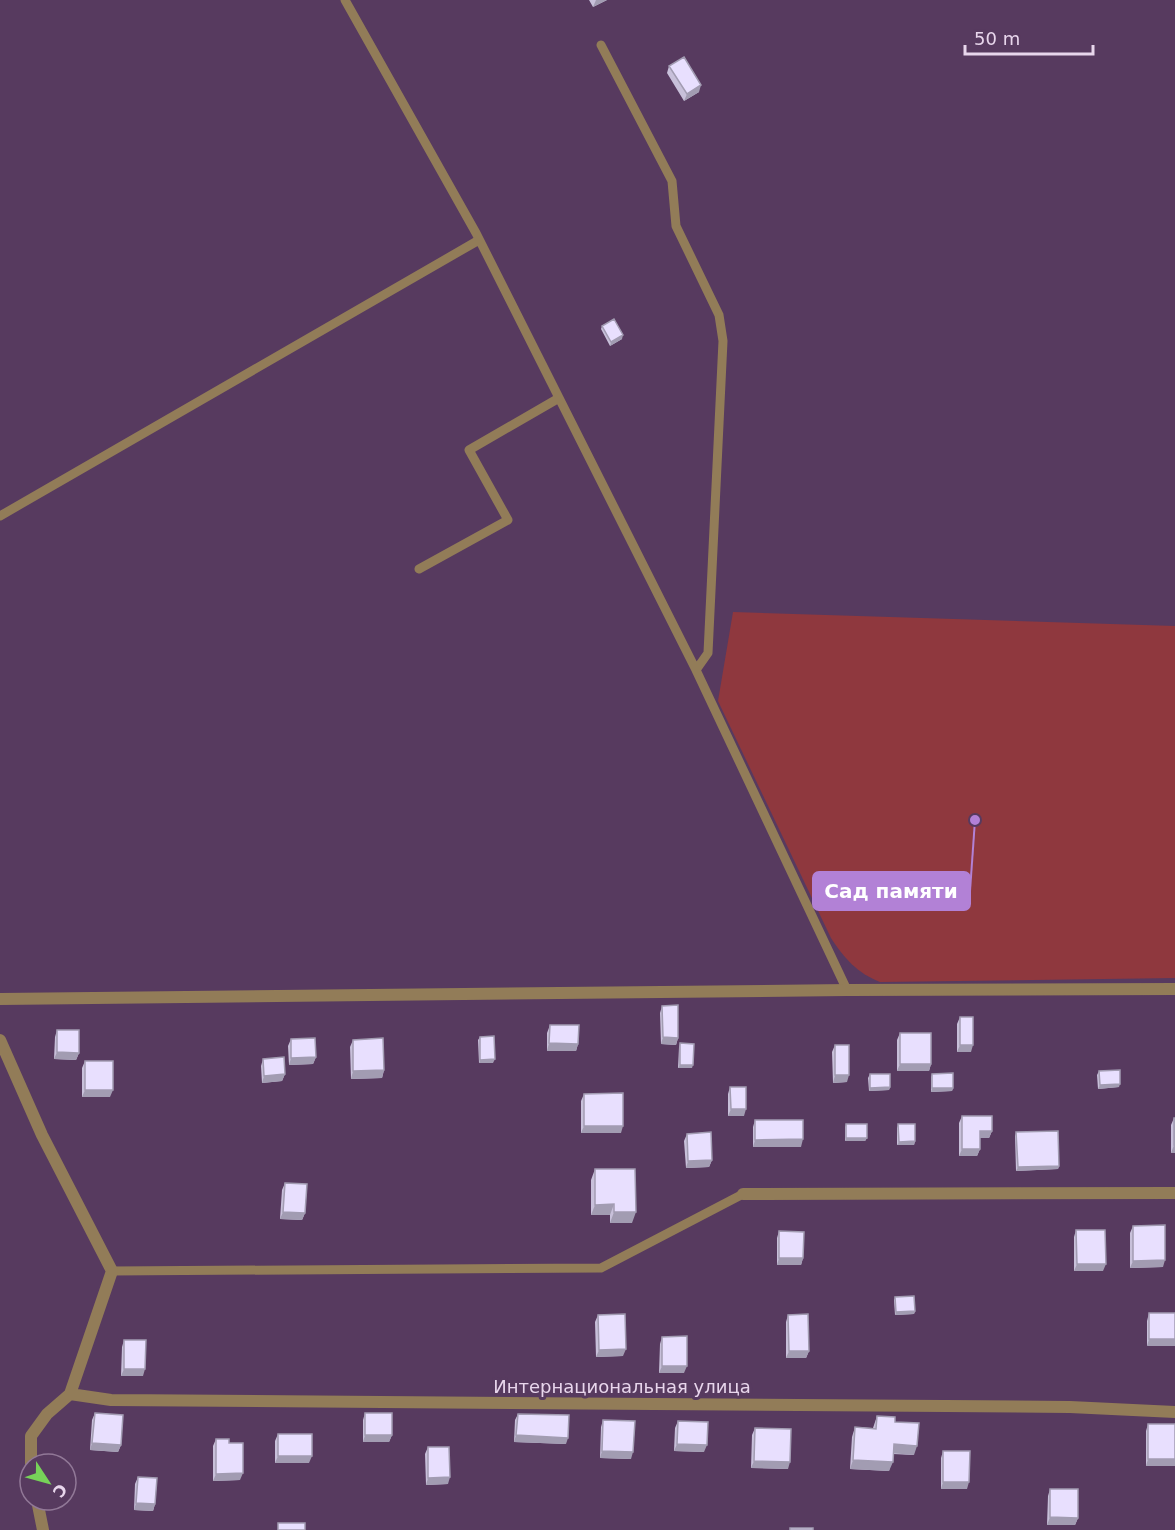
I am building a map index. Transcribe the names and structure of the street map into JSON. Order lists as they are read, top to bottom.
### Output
{
  "streets": {
    "street": ["Интернациональная улица"]
  },
  "places": ["Сад памяти"],
  "scale_bar": "50 m",
  "north": "bottom right"
}
